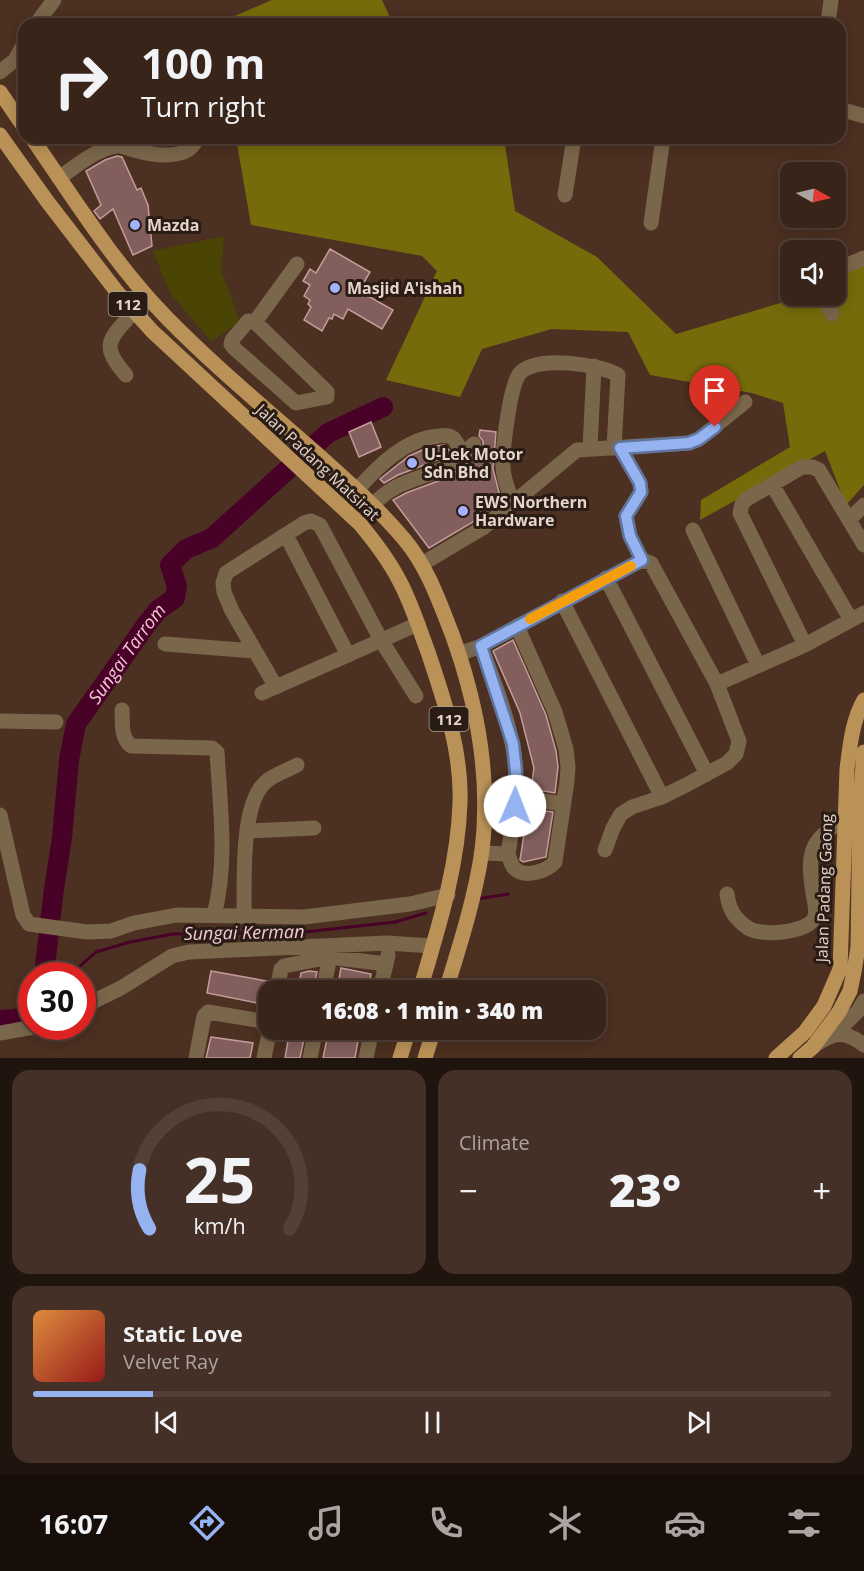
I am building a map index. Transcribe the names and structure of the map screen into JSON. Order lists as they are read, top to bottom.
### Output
{
  "streets": {
    "main road": ["112", "Jalan Padang Matsirat", "Jalan Padang Gaong"]
  },
  "water": ["Sungai Tarrom", "Sungai Kerman"],
  "places": [
    "Mazda",
    "Masjid A'ishah",
    "U-Lek Motor Sdn Bhd",
    "EWS Northern Hardware"
  ],
  "north": "right",
  "page": {
    "turn": ["100 m", "Turn right"],
    "limit": "30",
    "trip": "16:08 · 1 min · 340 m",
    "tile": "Climate",
    "heat": ["−", "23°", "+"],
    "song": ["Static Love", "Velvet Ray"],
    "tabs": "16:07",
    "gauge": ["25", "km/h"]
  }
}
